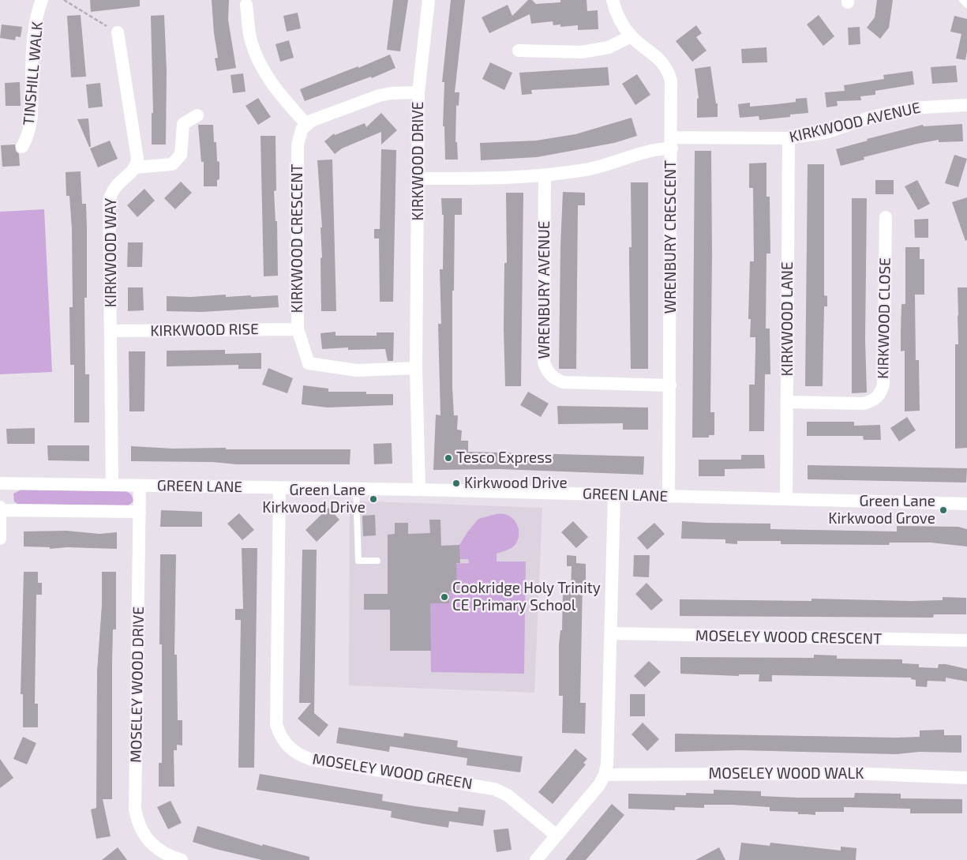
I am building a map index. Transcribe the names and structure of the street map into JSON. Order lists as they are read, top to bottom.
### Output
{
  "streets": {
    "street": [
      "TINSHILL WALK",
      "KIRKWOOD AVENUE",
      "KIRKWOOD DRIVE",
      "WRENBURY CRESCENT",
      "KIRKWOOD CRESCENT",
      "KIRKWOOD WAY",
      "WRENBURY AVENUE",
      "KIRKWOOD CLOSE",
      "KIRKWOOD LANE",
      "KIRKWOOD RISE",
      "GREEN LANE",
      "MOSELEY WOOD CRESCENT",
      "MOSELEY WOOD DRIVE",
      "MOSELEY WOOD GREEN",
      "MOSELEY WOOD WALK"
    ]
  },
  "crossings": [
    ["KIRKWOOD AVENUE", "KIRKWOOD DRIVE"],
    ["KIRKWOOD AVENUE", "WRENBURY CRESCENT"],
    ["KIRKWOOD AVENUE", "WRENBURY AVENUE"],
    ["KIRKWOOD AVENUE", "KIRKWOOD LANE"],
    ["KIRKWOOD DRIVE", "KIRKWOOD CRESCENT"],
    ["KIRKWOOD DRIVE", "GREEN LANE"],
    ["WRENBURY CRESCENT", "WRENBURY AVENUE"],
    ["WRENBURY CRESCENT", "GREEN LANE"],
    ["KIRKWOOD CRESCENT", "KIRKWOOD RISE"],
    ["KIRKWOOD WAY", "KIRKWOOD RISE"],
    ["KIRKWOOD WAY", "GREEN LANE"],
    ["KIRKWOOD CLOSE", "KIRKWOOD LANE"],
    ["KIRKWOOD LANE", "GREEN LANE"],
    ["GREEN LANE", "MOSELEY WOOD DRIVE"],
    ["GREEN LANE", "MOSELEY WOOD GREEN"]
  ],
  "places": [
    "Tesco Express",
    "Kirkwood Drive",
    "Green Lane Kirkwood Drive",
    "Green Lane Kirkwood Grove",
    "Cookridge Holy Trinity CE Primary School"
  ]
}
